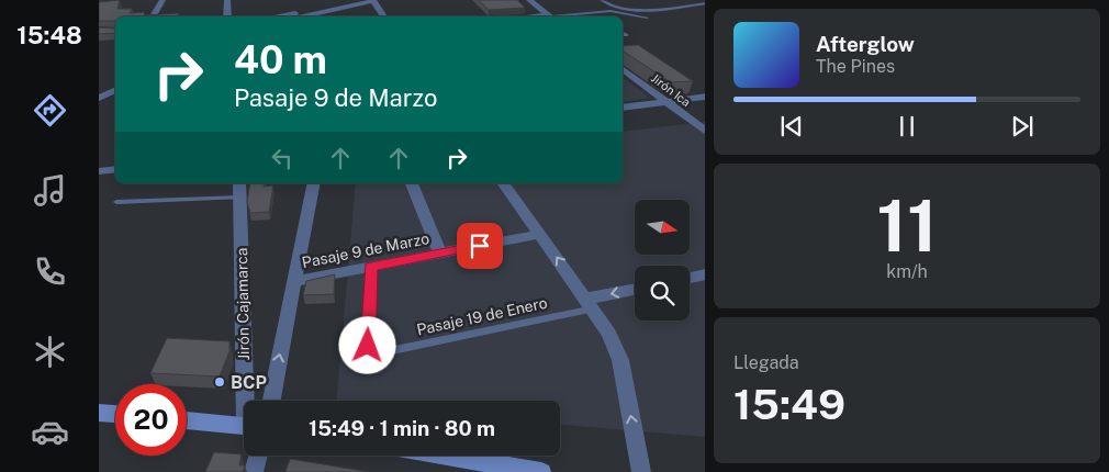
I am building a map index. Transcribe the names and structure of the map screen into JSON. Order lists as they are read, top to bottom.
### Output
{
  "streets": {
    "street": ["Jirón Ica", "Pasaje 9 de Marzo", "Jirón Cajamarca"],
    "lane": ["Pasaje 19 de Enero"]
  },
  "crossings": [
    ["Pasaje 9 de Marzo", "Pasaje 19 de Enero"]
  ],
  "places": ["BCP"],
  "north": "right",
  "page": {
    "tabs": "15:48",
    "turn": ["40 m", "Pasaje 9 de Marzo"],
    "song": ["Afterglow", "The Pines"],
    "tile": [
      ["11", "km/h"],
      ["Llegada", "15:49"]
    ],
    "limit": "20",
    "trip": "15:49 · 1 min · 80 m"
  }
}
